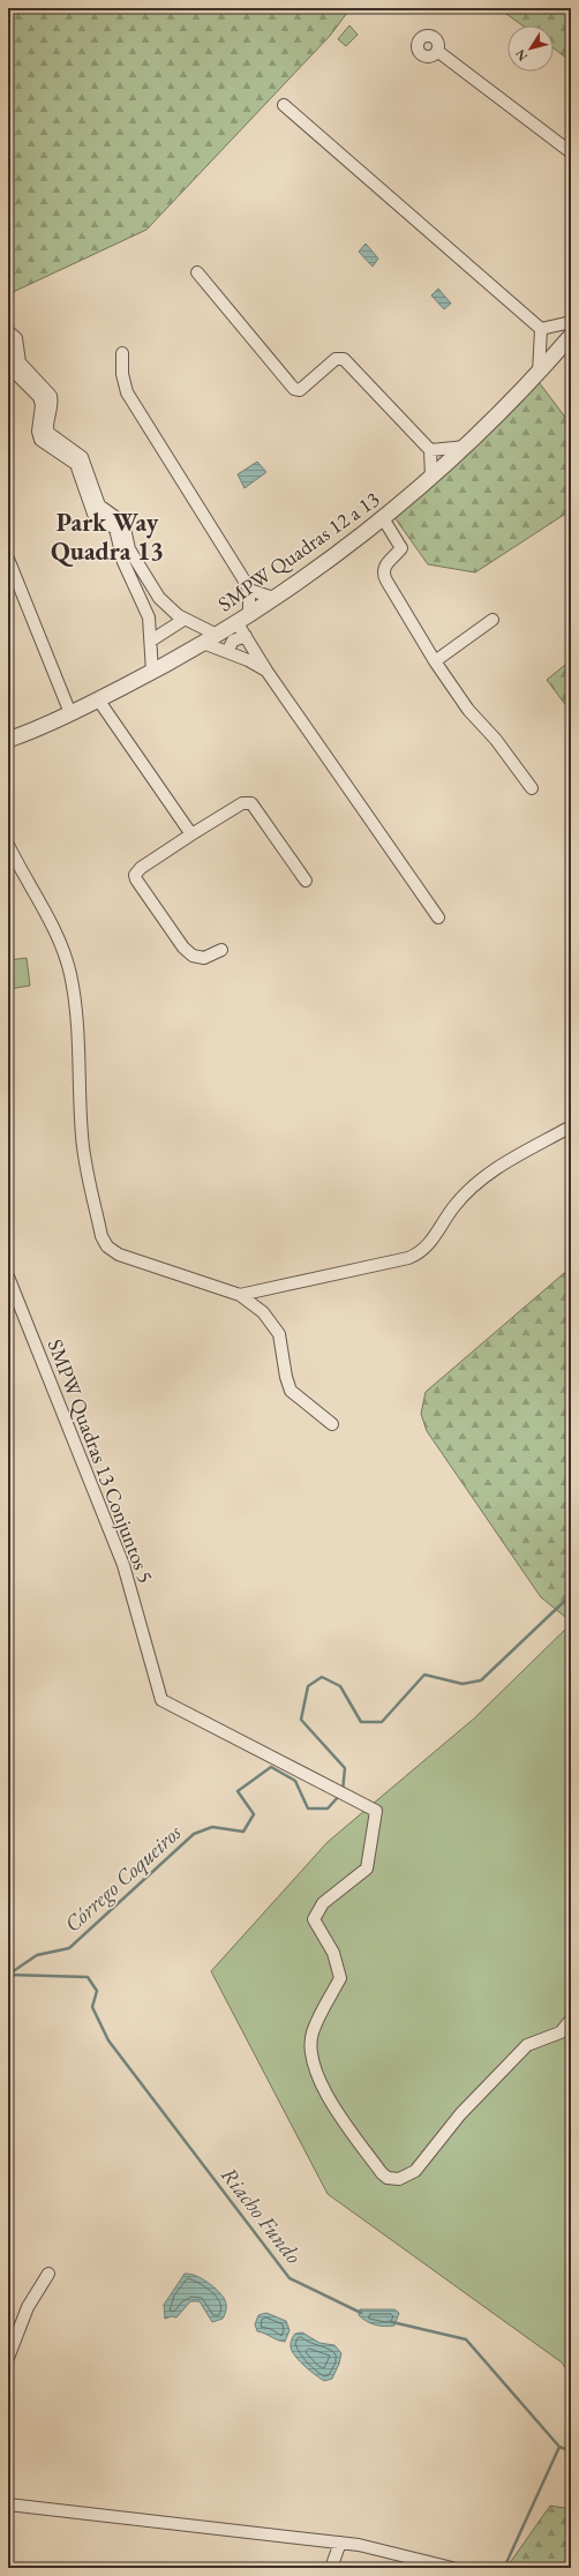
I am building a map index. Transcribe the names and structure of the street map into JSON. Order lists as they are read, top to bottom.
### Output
{
  "streets": {
    "street": ["SMPW Quadras 12 a 13", "SMPW Quadras 13 Conjuntos 5"]
  },
  "districts": ["Park Way Quadra 13"],
  "water": ["Córrego Coqueiros", "Riacho Fundo"],
  "north": "bottom left"
}
